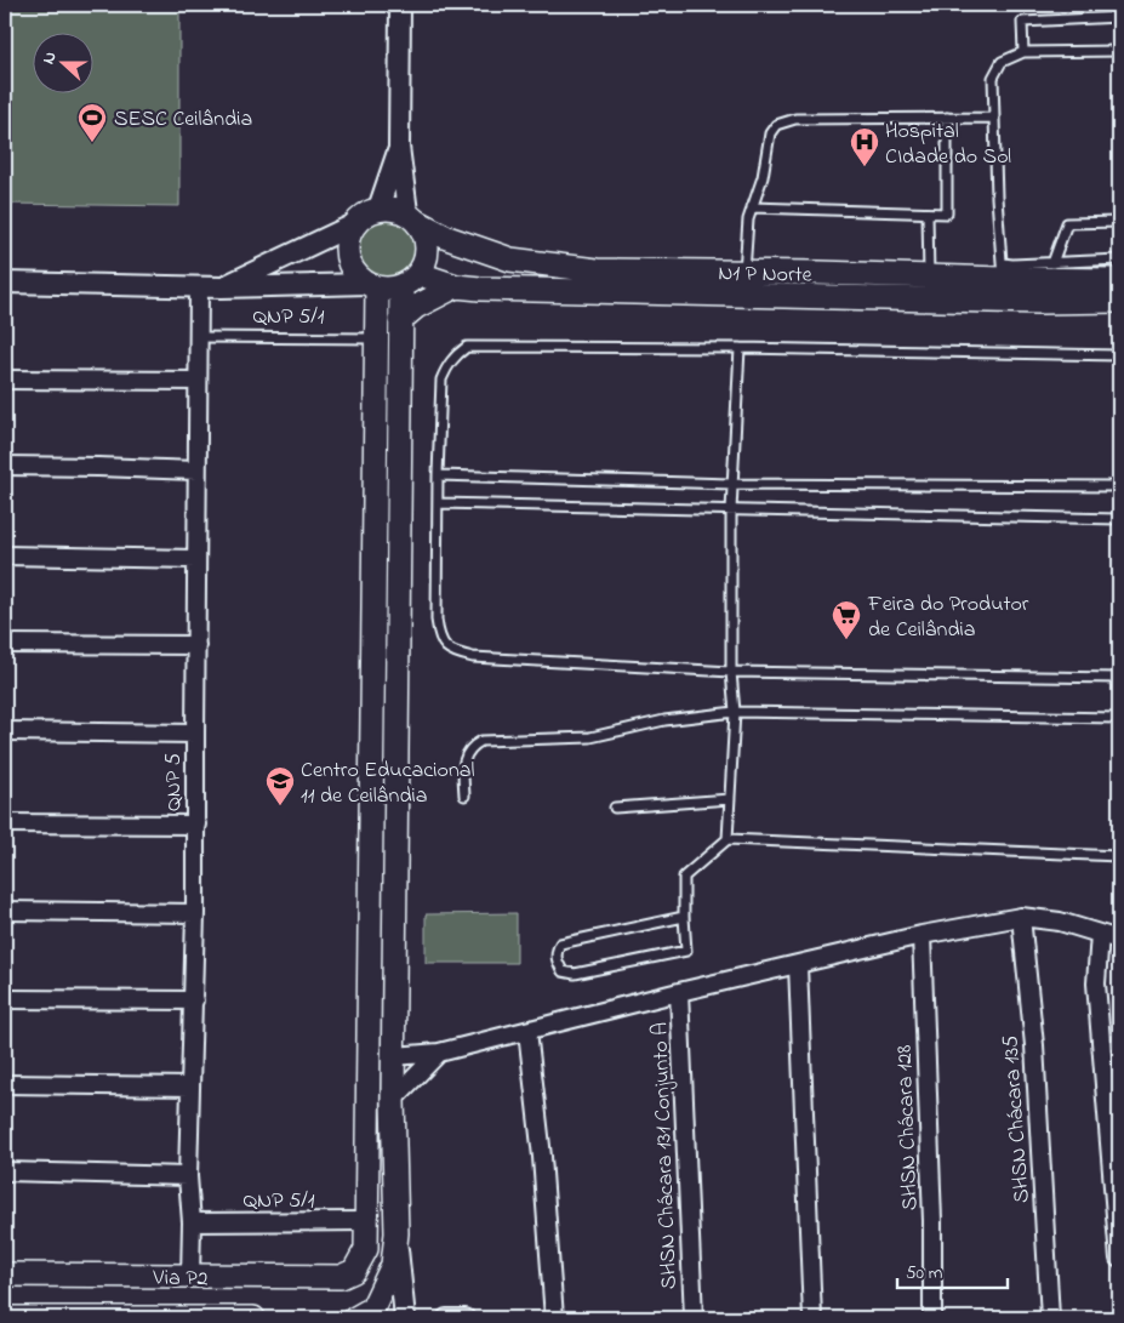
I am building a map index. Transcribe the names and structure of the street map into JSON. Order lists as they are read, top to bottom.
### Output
{
  "streets": {
    "main road": ["N1 P Norte", "Via P2"],
    "street": [
      "QNP 5/1",
      "QNP 5",
      "SHSN Chácara 135",
      "SHSN Chácara 128",
      "SHSN Chácara 131 Conjunto A"
    ]
  },
  "crossings": [
    ["QNP 5/1", "QNP 5"],
    ["QNP 5/1", "Via P2"],
    ["QNP 5", "Via P2"]
  ],
  "places": {
    "sports": ["SESC Ceilândia"],
    "hospital": ["Hospital CIdade do Sol"],
    "supermarket": ["Feira do Produtor de Ceilândia"],
    "school or university": ["Centro Educacional 11 de Ceilândia"]
  },
  "scale_bar": "50 m",
  "north": "left"
}
